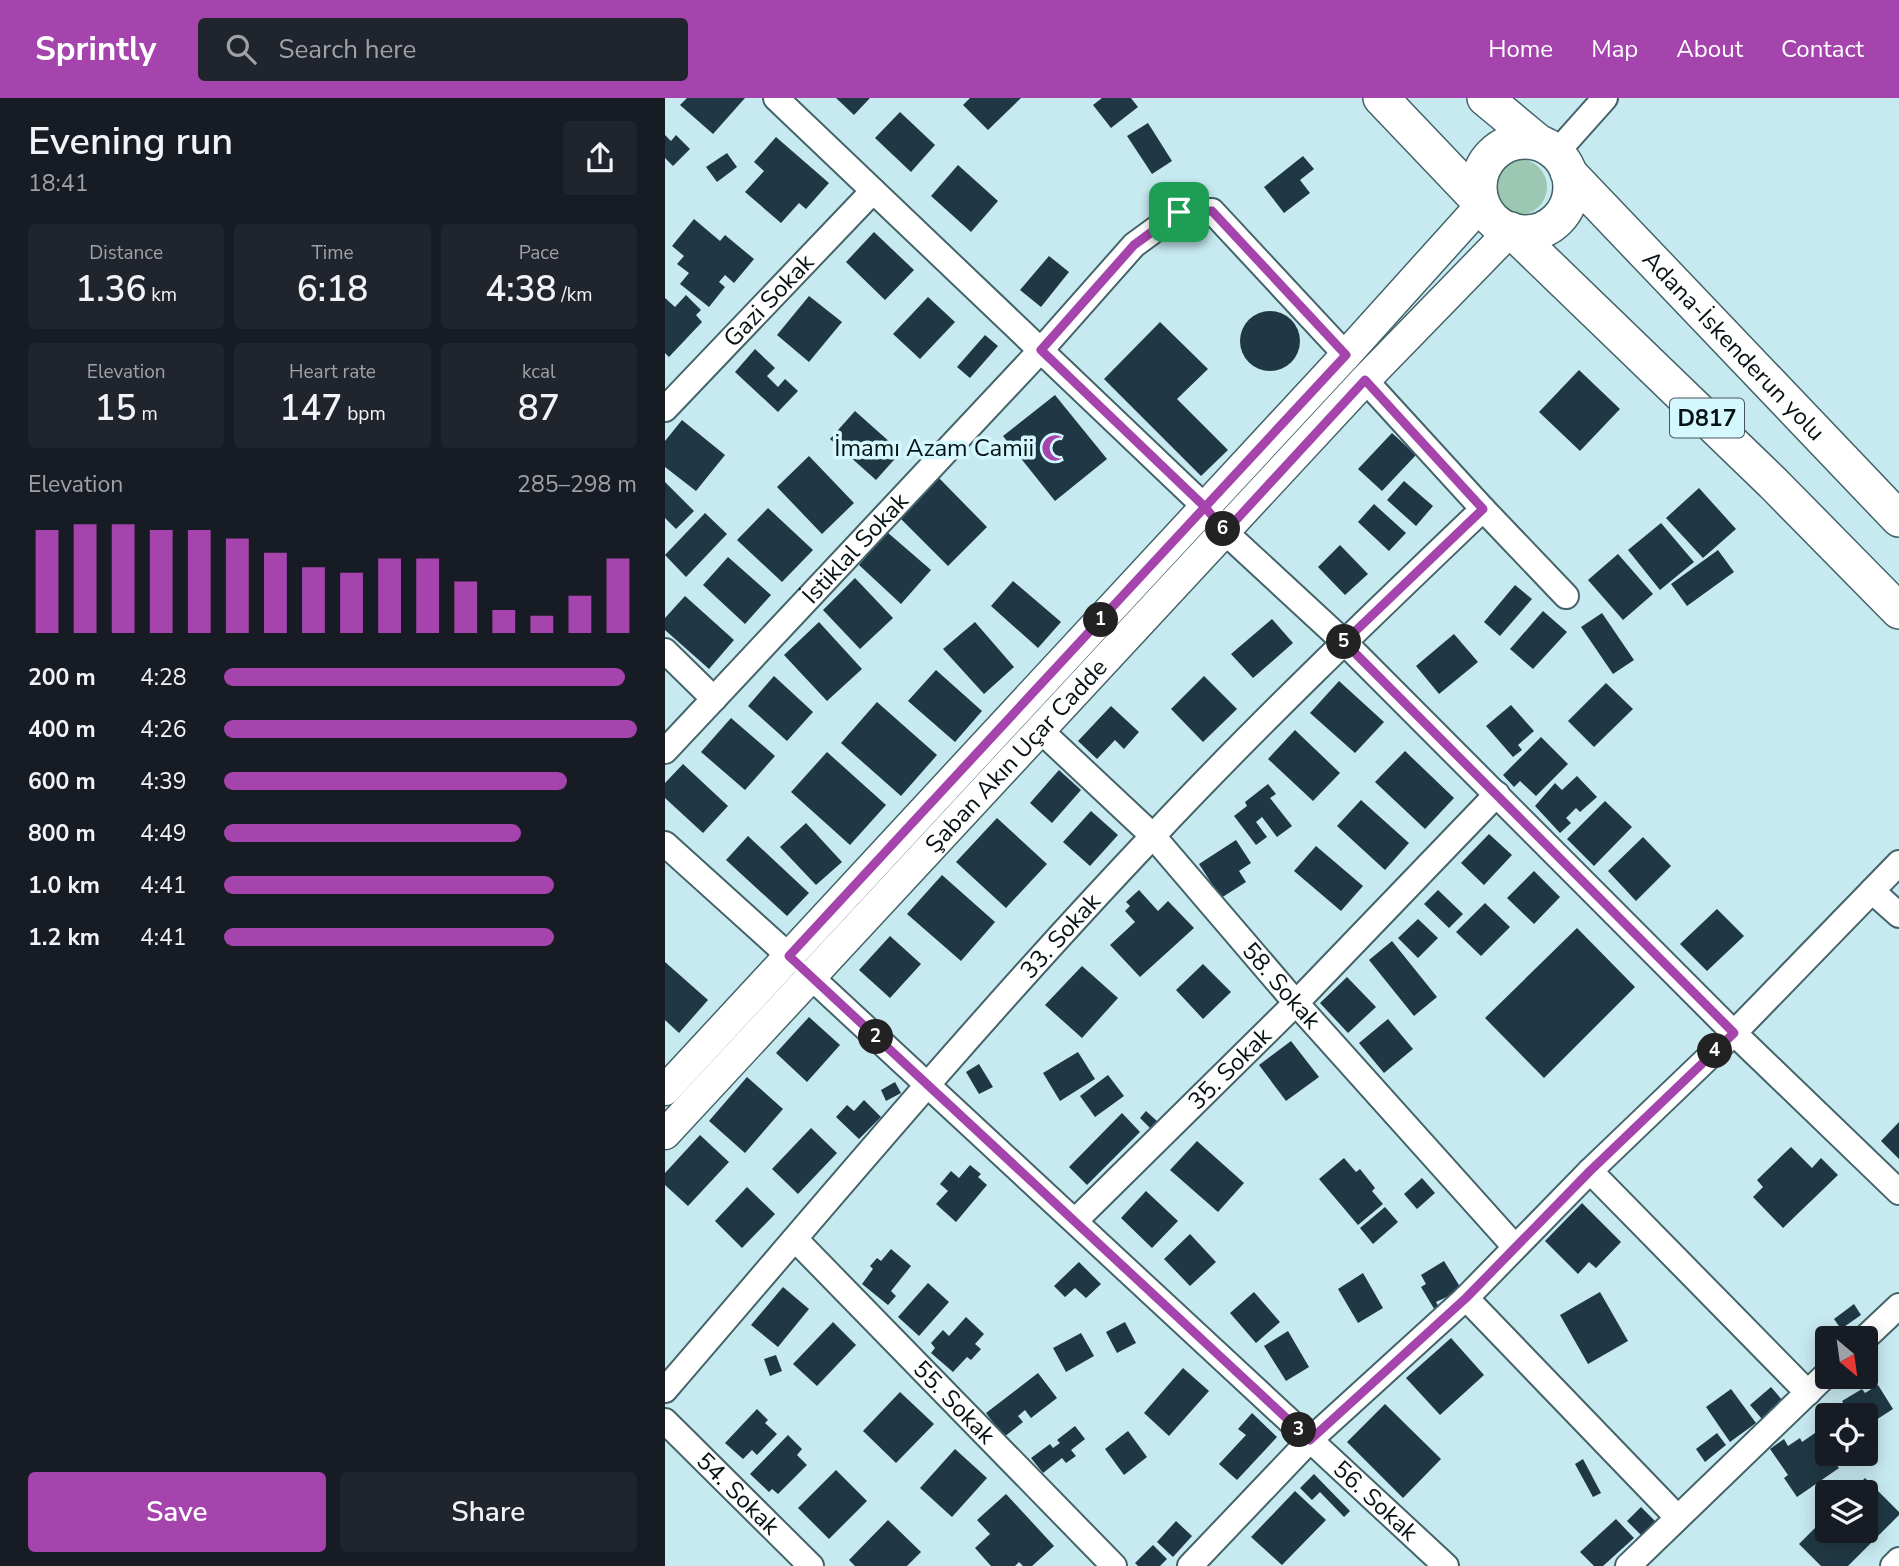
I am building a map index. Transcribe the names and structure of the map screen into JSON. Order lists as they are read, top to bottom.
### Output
{
  "streets": {
    "highway": ["Adana-İskenderun yolu", "D817"],
    "main road": ["Şaban Akın Uçar Cadde"],
    "street": [
      "Gazi Sokak",
      "İstiklal Sokak",
      "33. Sokak",
      "58. Sokak",
      "35. Sokak",
      "55. Sokak",
      "54. Sokak",
      "56. Sokak"
    ]
  },
  "crossings": [
    ["Adana-İskenderun yolu", "D817"],
    ["Adana-İskenderun yolu", "Şaban Akın Uçar Cadde"],
    ["D817", "Şaban Akın Uçar Cadde"],
    ["Şaban Akın Uçar Cadde", "58. Sokak"],
    ["Şaban Akın Uçar Cadde", "56. Sokak"],
    ["33. Sokak", "58. Sokak"],
    ["33. Sokak", "55. Sokak"],
    ["33. Sokak", "56. Sokak"],
    ["58. Sokak", "35. Sokak"],
    ["35. Sokak", "56. Sokak"]
  ],
  "places": {
    "mosque": ["İmamı Azam Camii"]
  },
  "north": "bottom right",
  "page": {
    "header": "Sprintly",
    "search": "Search here",
    "nav": [
      "Home",
      "Map",
      "About",
      "Contact"
    ],
    "heading": ["Evening run", "18:41"],
    "stats": [
      ["Distance", "1.36 km"],
      ["Time", "6:18"],
      ["Pace", "4:38 /km"],
      ["Elevation", "15 m"],
      ["Heart rate", "147 bpm"],
      ["kcal", "87"]
    ],
    "chart": ["Elevation", "285–298 m"],
    "pins": [
      "6",
      "1",
      "5",
      "2",
      "4",
      "3"
    ],
    "list": [
      {
        "name": "200 m",
        "note": "4:28"
      },
      {
        "name": "400 m",
        "note": "4:26"
      },
      {
        "name": "600 m",
        "note": "4:39"
      },
      {
        "name": "800 m",
        "note": "4:49"
      },
      {
        "name": "1.0 km",
        "note": "4:41"
      },
      {
        "name": "1.2 km",
        "note": "4:41"
      }
    ],
    "buttons": ["Save", "Share"]
  }
}
